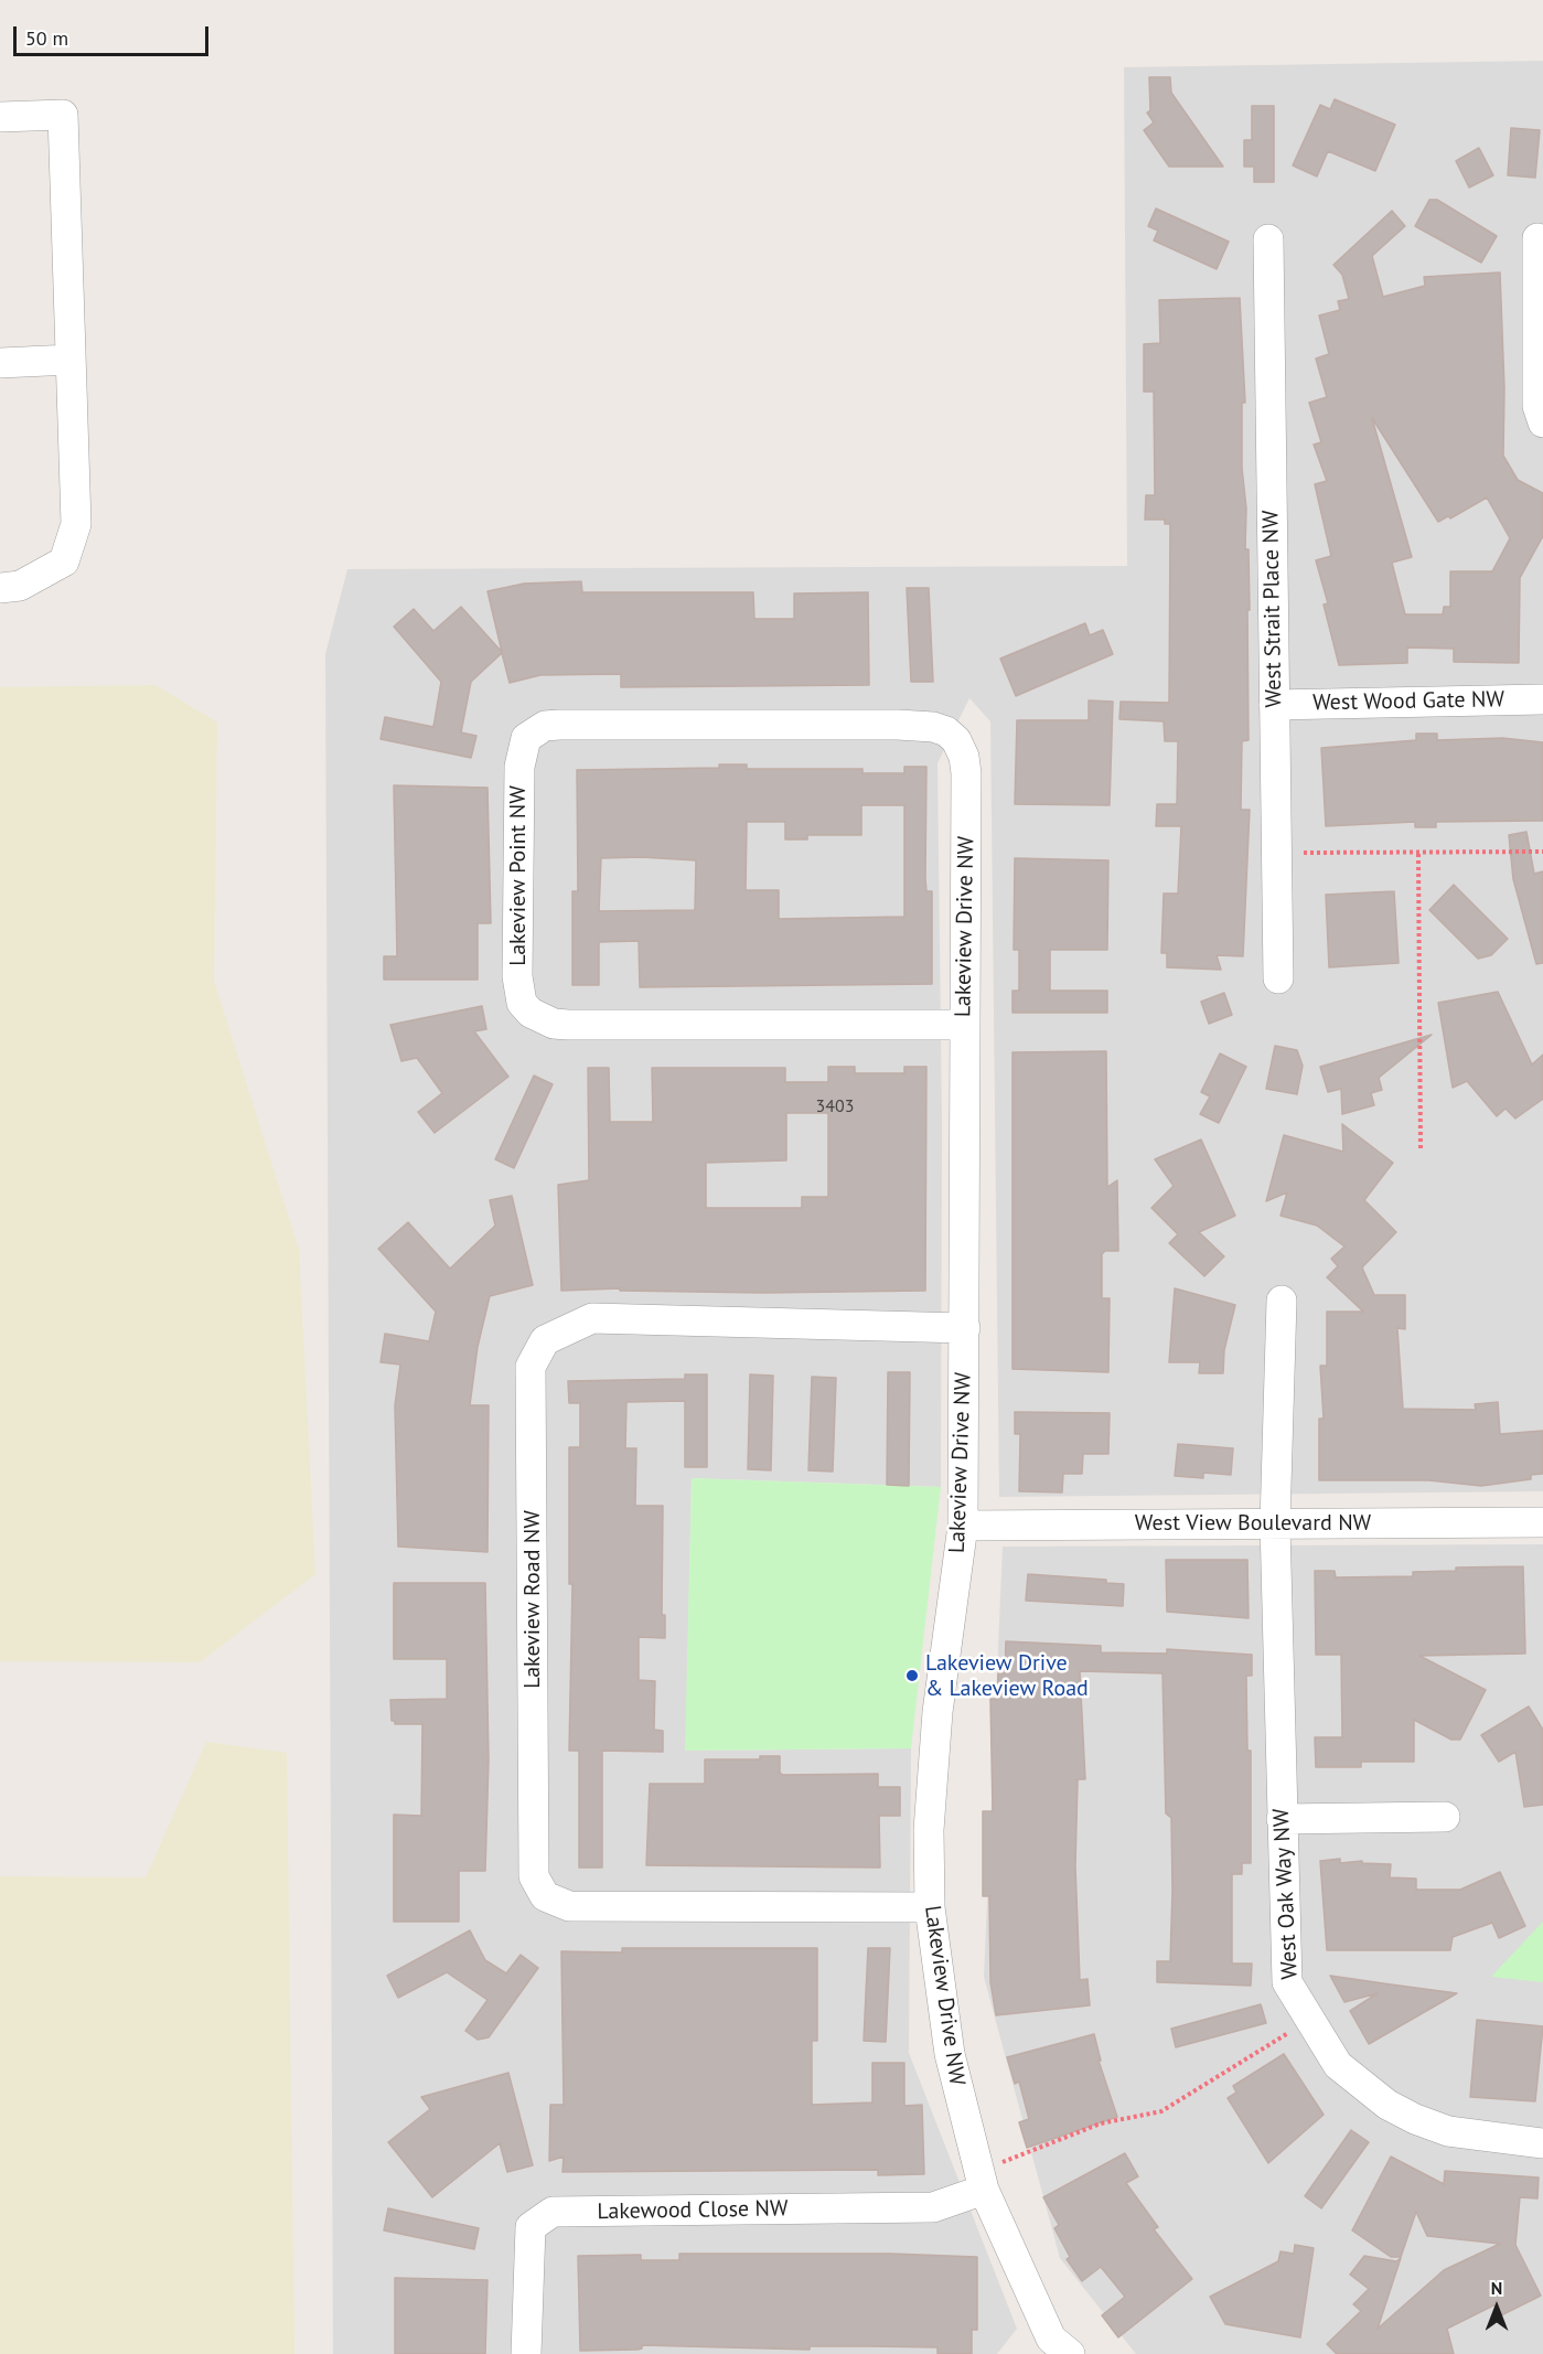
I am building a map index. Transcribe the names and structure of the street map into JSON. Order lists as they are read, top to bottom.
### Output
{
  "streets": {
    "street": [
      "West Strait Place NW",
      "West Wood Gate NW",
      "Lakeview Point NW",
      "Lakeview Drive NW",
      "West View Boulevard NW",
      "Lakeview Road NW",
      "West Oak Way NW",
      "Lakewood Close NW"
    ]
  },
  "crossings": [
    ["West Strait Place NW", "West Wood Gate NW"],
    ["Lakeview Point NW", "Lakeview Drive NW"],
    ["Lakeview Drive NW", "West View Boulevard NW"],
    ["Lakeview Drive NW", "Lakeview Road NW"],
    ["Lakeview Drive NW", "Lakewood Close NW"],
    ["West View Boulevard NW", "West Oak Way NW"]
  ],
  "places": ["Lakeview Drive & Lakeview Road"],
  "house_numbers": ["3403"],
  "scale_bar": "50 m",
  "north": "top"
}
